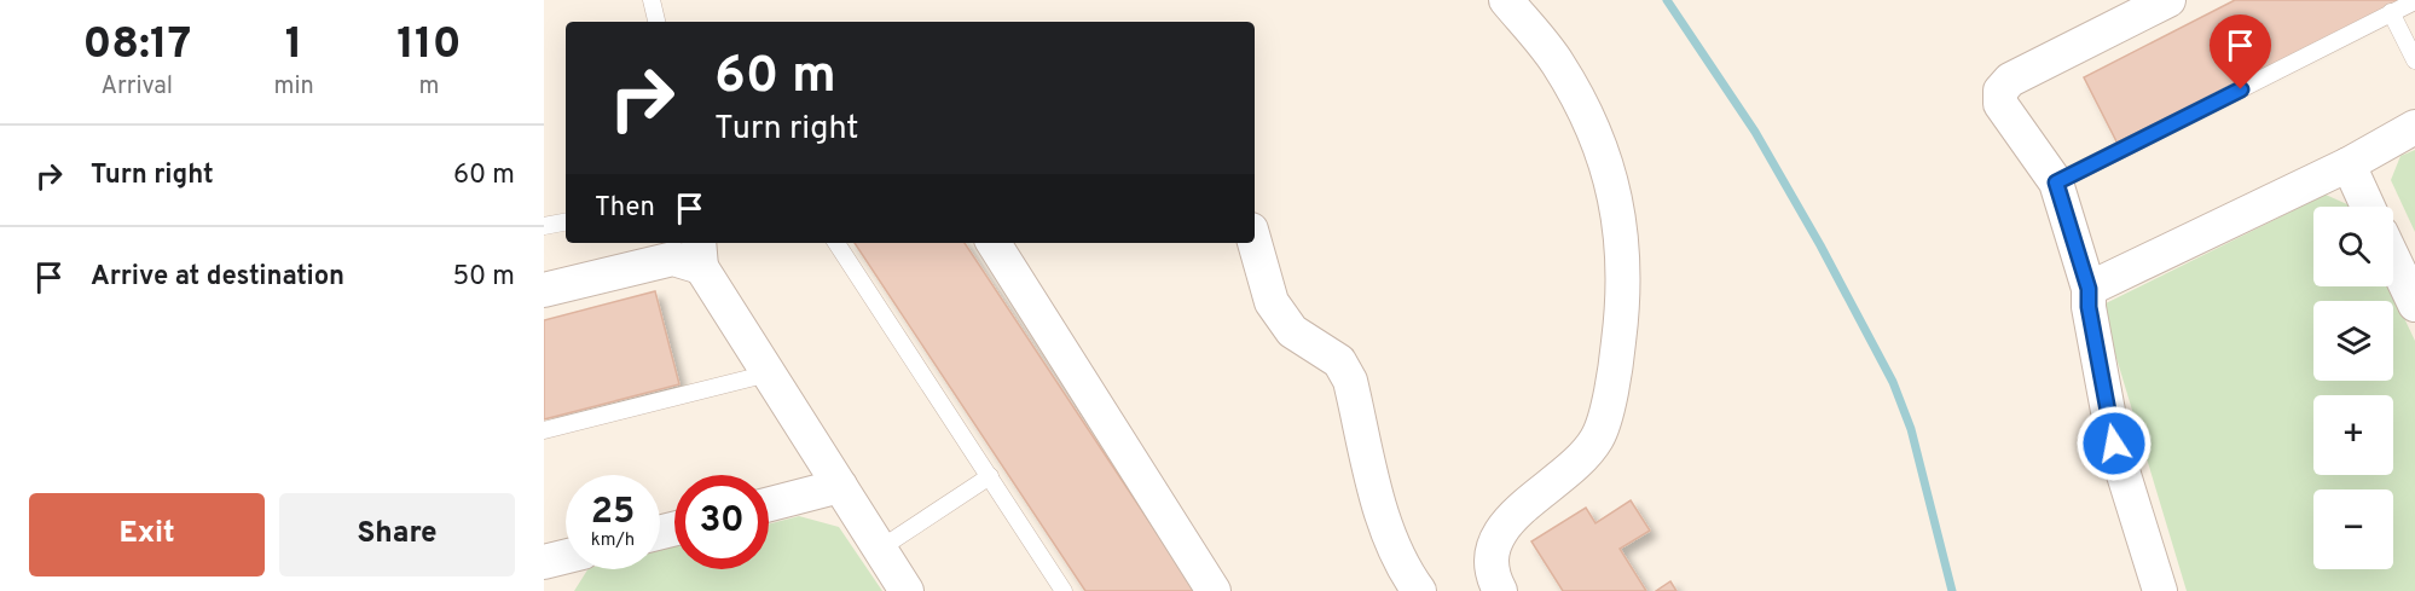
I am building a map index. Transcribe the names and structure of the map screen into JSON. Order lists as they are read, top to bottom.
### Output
{
  "page": {
    "eta": [
      "08:17",
      "Arrival",
      "1",
      "min",
      "110",
      "m"
    ],
    "turn": ["60 m", "Turn right"],
    "list": [
      {
        "name": "Turn right",
        "value": "60 m"
      },
      {
        "name": "Arrive at destination",
        "value": "50 m"
      }
    ],
    "then": "Then",
    "map_buttons": ["+", "−"],
    "speed": "25 km/h",
    "limit": "30",
    "buttons": ["Exit", "Share"]
  }
}
